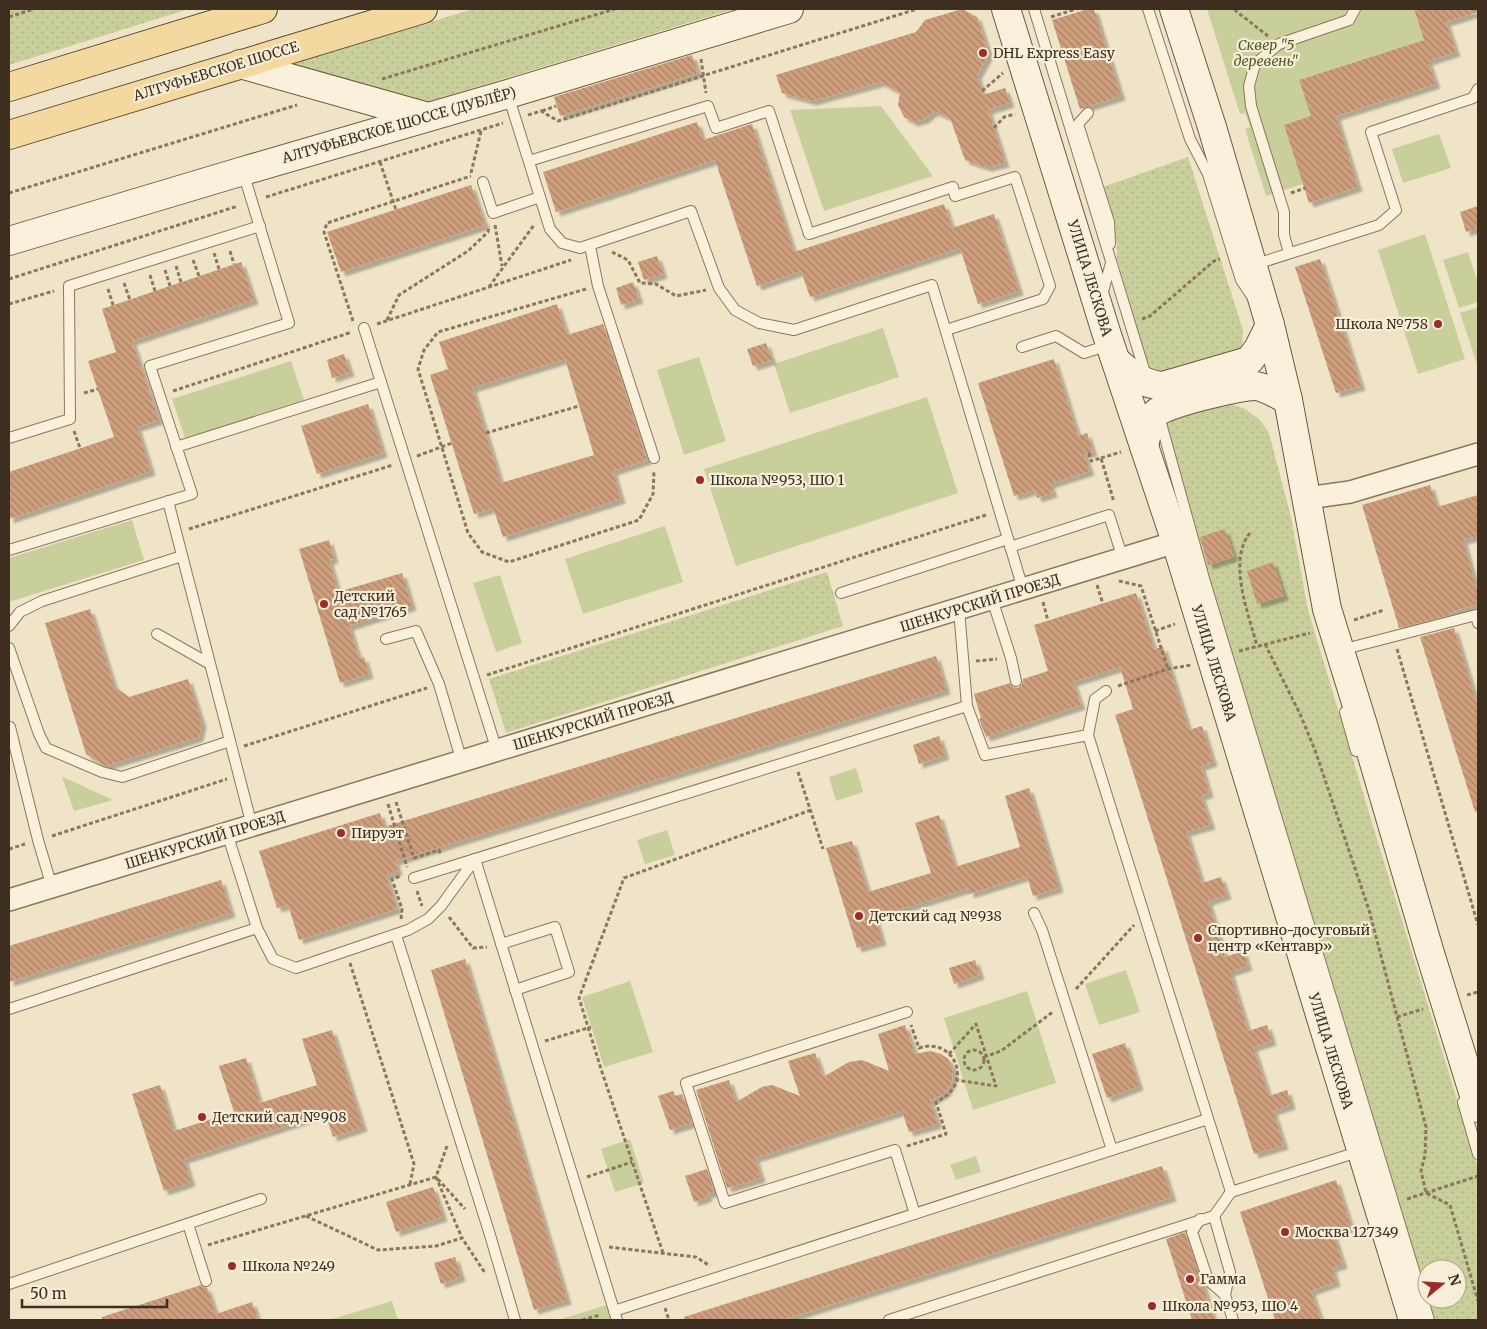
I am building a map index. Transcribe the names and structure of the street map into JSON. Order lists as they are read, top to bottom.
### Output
{
  "streets": {
    "main road": ["АЛТУФЬЕВСКОЕ ШОССЕ", "АЛТУФЬЕВСКОЕ ШОССЕ (ДУБЛЁР)", "УЛИЦА ЛЕСКОВА"],
    "street": ["ШЕНКУРСКИЙ ПРОЕЗД"]
  },
  "crossings": [
    ["УЛИЦА ЛЕСКОВА", "ШЕНКУРСКИЙ ПРОЕЗД"]
  ],
  "parks": ["Сквер \"5 деревень\""],
  "places": [
    "DHL Express Easy",
    "Школа №758",
    "Школа №953, ШО 1",
    "Детский сад №1765",
    "Пируэт",
    "Детский сад №938",
    "Спортивно-досуговый центр «Кентавр»",
    "Детский сад №908",
    "Москва 127349",
    "Школа №249",
    "Гамма",
    "Школа №953, ШО 4"
  ],
  "scale_bar": "50 m",
  "north": "right"
}
